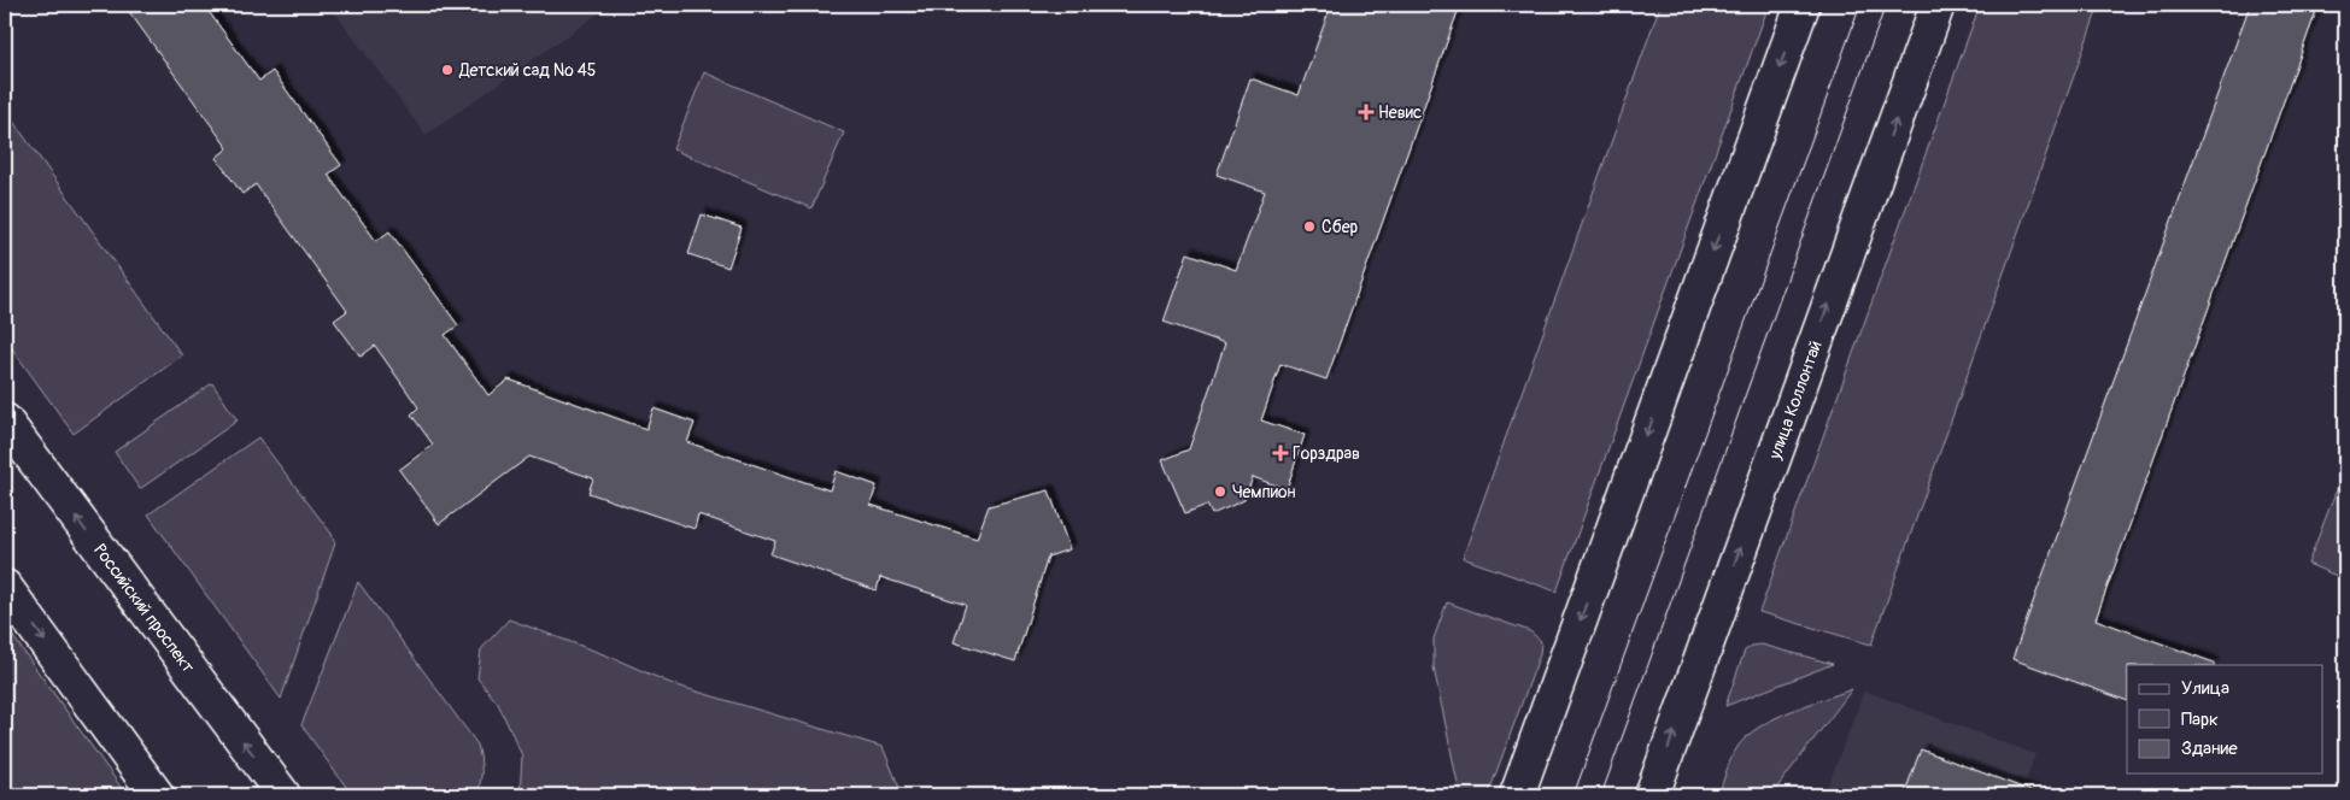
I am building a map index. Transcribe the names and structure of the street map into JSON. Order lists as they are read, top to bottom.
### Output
{
  "streets": {
    "main road": ["улица Коллонтай", "Российский проспект"]
  },
  "places": {
    "other": ["Детский сад № 45", "Сбер", "Чемпион"],
    "health": ["Невис", "Горздрав"]
  },
  "legend": ["Улица", "Парк", "Здание"]
}
